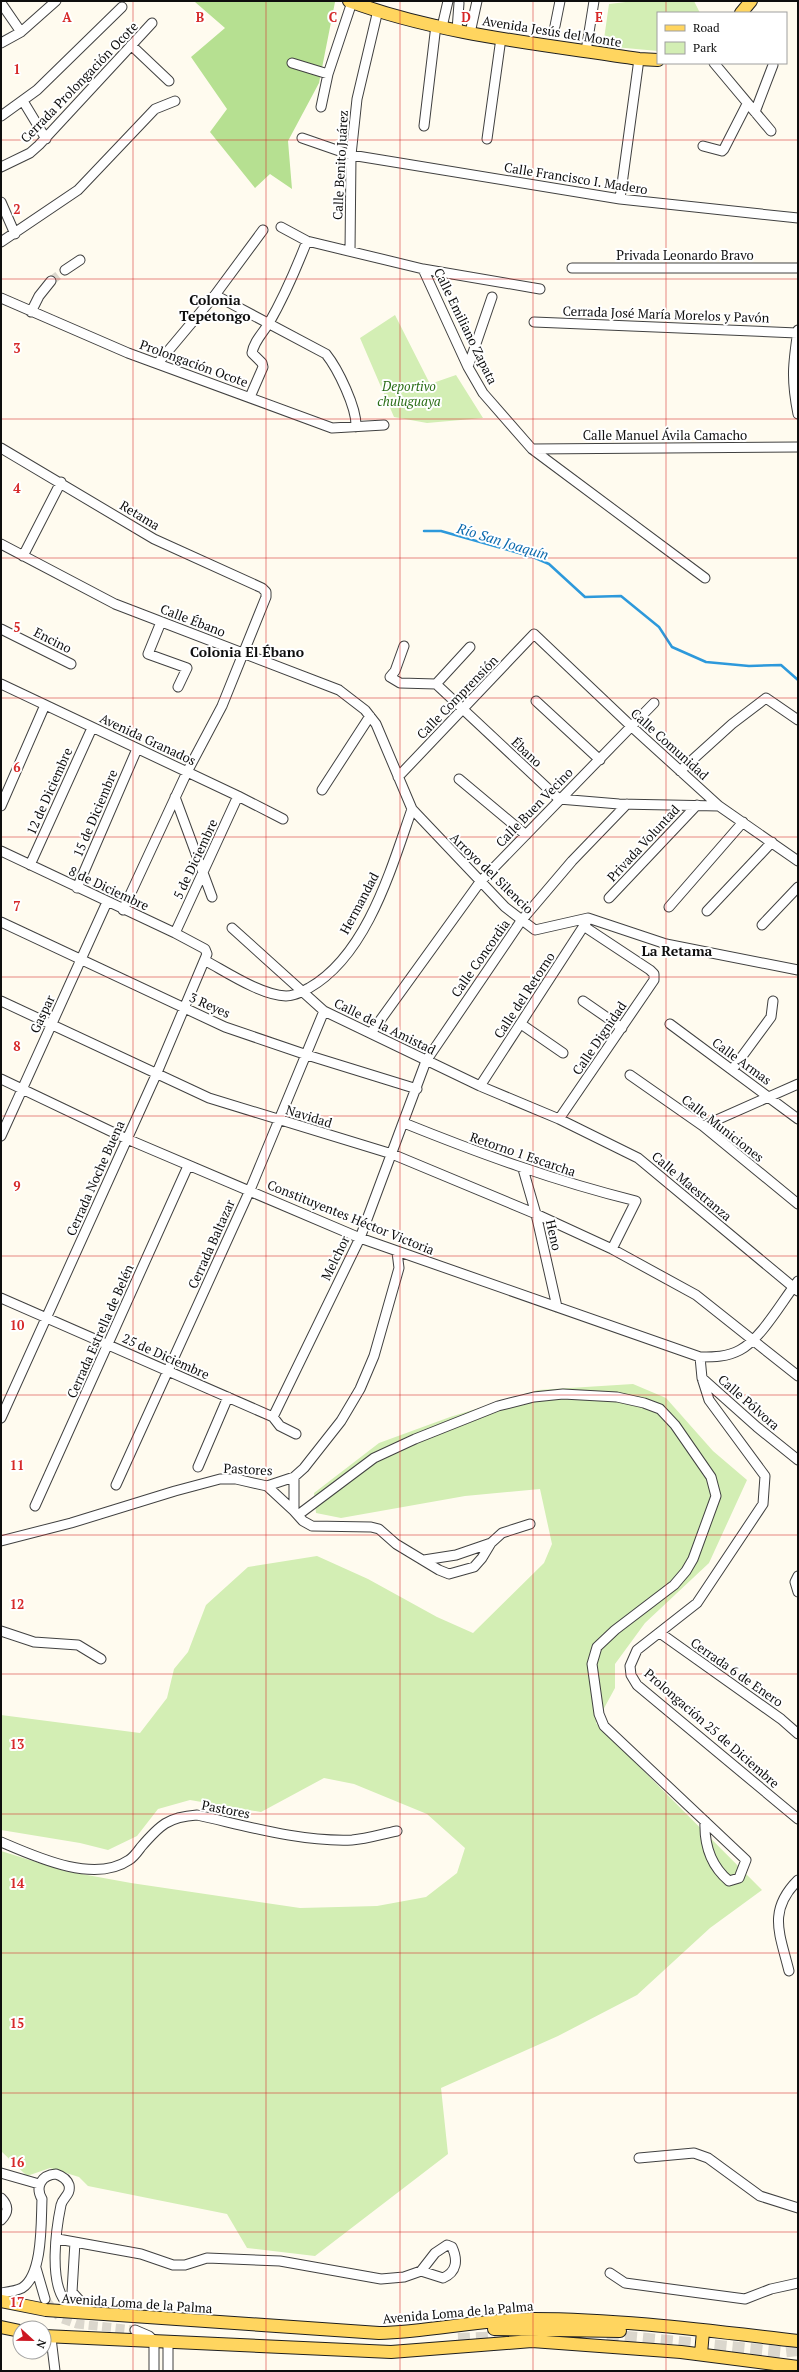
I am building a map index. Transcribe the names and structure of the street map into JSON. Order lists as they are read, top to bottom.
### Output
{
  "streets": {
    "main road": ["Avenida Jesús del Monte", "Avenida Loma de la Palma"],
    "street": [
      "Cerrada Prolongación Ocote",
      "Calle Benito Juárez",
      "Calle Francisco I. Madero",
      "Privada Leonardo Bravo",
      "Cerrada José María Morelos y Pavón",
      "Calle Emiliano Zapata",
      "Prolongación Ocote",
      "Calle Manuel Ávila Camacho",
      "Retama",
      "Calle Ébano",
      "Encino",
      "Calle Comprensión",
      "Avenida Granados",
      "Calle Comunidad",
      "Ébano",
      "12 de Diciembre",
      "Calle Buen Vecino",
      "15 de Diciembre",
      "Privada Voluntad",
      "5 de Diciembre",
      "Arroyo del Silencio",
      "8 de Diciembre",
      "Hermandad",
      "Calle Concordia",
      "Calle del Retorno",
      "3 Reyes",
      "Gaspar",
      "Calle de la Amistad",
      "Calle Dignidad",
      "Calle Armas",
      "Navidad",
      "Calle Municiones",
      "Retorno 1 Escarcha",
      "Cerrada Noche Buena",
      "Calle Maestranza",
      "Constituyentes Héctor Victoria",
      "Heno",
      "Cerrada Baltazar",
      "Melchor",
      "Cerrada Estrella de Belén",
      "25 de Diciembre",
      "Calle Pólvora",
      "Pastores",
      "Cerrada 6 de Enero",
      "Prolongación 25 de Diciembre"
    ]
  },
  "crossings": [
    ["Avenida Jesús del Monte", "Calle Benito Juárez"],
    ["Calle Benito Juárez", "Calle Francisco I. Madero"],
    ["Calle Benito Juárez", "Calle Emiliano Zapata"],
    ["Calle Emiliano Zapata", "Calle Manuel Ávila Camacho"],
    ["Retama", "Calle Ébano"],
    ["Calle Ébano", "Calle Comprensión"],
    ["Calle Ébano", "Arroyo del Silencio"],
    ["Calle Ébano", "Hermandad"],
    ["Calle Comprensión", "Calle Comunidad"],
    ["Calle Comprensión", "Ébano"],
    ["Avenida Granados", "12 de Diciembre"],
    ["Avenida Granados", "15 de Diciembre"],
    ["Avenida Granados", "5 de Diciembre"],
    ["Calle Comunidad", "Calle Buen Vecino"],
    ["Ébano", "Calle Buen Vecino"],
    ["12 de Diciembre", "8 de Diciembre"],
    ["Calle Buen Vecino", "Arroyo del Silencio"],
    ["Calle Buen Vecino", "Calle de la Amistad"],
    ["15 de Diciembre", "8 de Diciembre"],
    ["5 de Diciembre", "8 de Diciembre"],
    ["Arroyo del Silencio", "Hermandad"],
    ["Arroyo del Silencio", "Calle Concordia"],
    ["Arroyo del Silencio", "Calle del Retorno"],
    ["8 de Diciembre", "Gaspar"],
    ["8 de Diciembre", "Cerrada Noche Buena"],
    ["Hermandad", "Calle de la Amistad"],
    ["Calle Concordia", "Calle de la Amistad"],
    ["Calle Concordia", "Melchor"],
    ["Calle del Retorno", "Calle de la Amistad"],
    ["Calle del Retorno", "Calle Dignidad"],
    ["3 Reyes", "Gaspar"],
    ["3 Reyes", "Cerrada Noche Buena"],
    ["3 Reyes", "Cerrada Baltazar"],
    ["3 Reyes", "Melchor"],
    ["Gaspar", "Navidad"],
    ["Gaspar", "Constituyentes Héctor Victoria"],
    ["Calle de la Amistad", "Calle Dignidad"],
    ["Calle de la Amistad", "Calle Maestranza"],
    ["Calle de la Amistad", "Cerrada Baltazar"],
    ["Calle de la Amistad", "Melchor"],
    ["Calle Dignidad", "Calle Maestranza"],
    ["Navidad", "Retorno 1 Escarcha"],
    ["Navidad", "Cerrada Noche Buena"],
    ["Navidad", "Constituyentes Héctor Victoria"],
    ["Navidad", "Heno"],
    ["Navidad", "Cerrada Baltazar"],
    ["Navidad", "Melchor"],
    ["Retorno 1 Escarcha", "Heno"],
    ["Retorno 1 Escarcha", "Melchor"],
    ["Cerrada Noche Buena", "Constituyentes Héctor Victoria"],
    ["Cerrada Noche Buena", "25 de Diciembre"],
    ["Calle Maestranza", "Constituyentes Héctor Victoria"],
    ["Constituyentes Héctor Victoria", "Heno"],
    ["Constituyentes Héctor Victoria", "Cerrada Baltazar"],
    ["Constituyentes Héctor Victoria", "Melchor"],
    ["Constituyentes Héctor Victoria", "Cerrada Estrella de Belén"],
    ["Constituyentes Héctor Victoria", "Pastores"],
    ["Constituyentes Héctor Victoria", "Prolongación 25 de Diciembre"],
    ["Cerrada Baltazar", "25 de Diciembre"],
    ["Melchor", "25 de Diciembre"],
    ["Cerrada Estrella de Belén", "25 de Diciembre"],
    ["Calle Pólvora", "Prolongación 25 de Diciembre"],
    ["Cerrada 6 de Enero", "Prolongación 25 de Diciembre"]
  ],
  "districts": ["Colonia Tepetongo", "Colonia El Ébano", "La Retama"],
  "water": ["Río San Joaquín"],
  "parks": ["Deportivo chuluguaya"],
  "legend": ["Road", "Park"],
  "north": "right",
  "grid": {
    "columns": [
      "A",
      "B",
      "C",
      "D",
      "E"
    ],
    "rows": [
      "1",
      "2",
      "3",
      "4",
      "5",
      "6",
      "7",
      "8",
      "9",
      "10",
      "11",
      "12",
      "13",
      "14",
      "15",
      "16",
      "17"
    ]
  }
}
